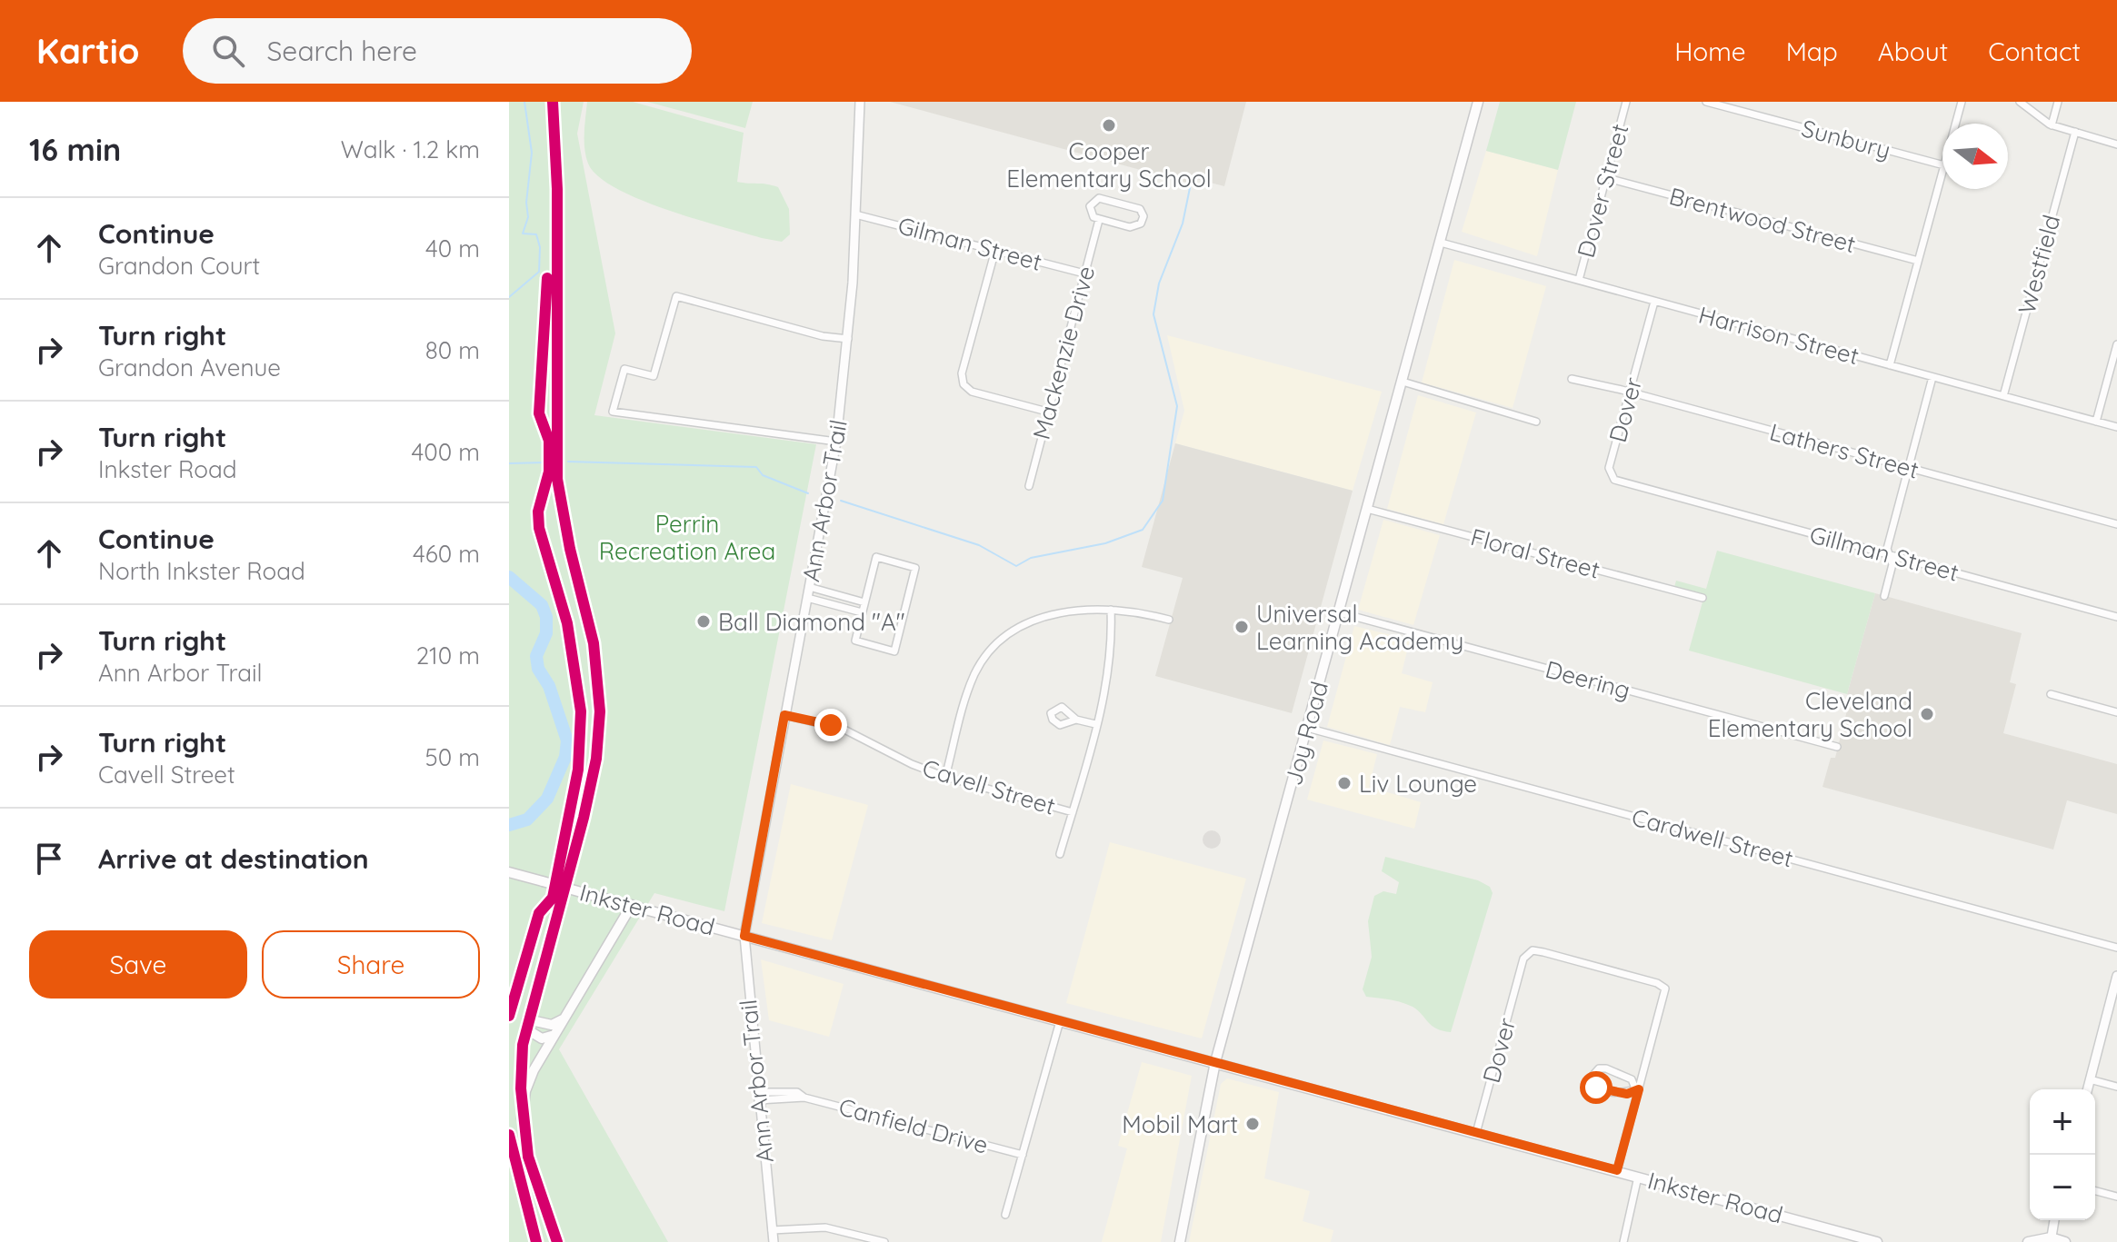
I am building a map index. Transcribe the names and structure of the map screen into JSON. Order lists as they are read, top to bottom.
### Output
{
  "streets": {
    "main road": ["Joy Road", "Inkster Road"],
    "street": [
      "Sunbury",
      "Dover Street",
      "Brentwood Street",
      "Gilman Street",
      "Westfield",
      "Harrison Street",
      "Mackenzie Drive",
      "Dover",
      "Lathers Street",
      "Ann Arbor Trail",
      "Floral Street",
      "Gillman Street",
      "Deering",
      "Cavell Street",
      "Cardwell Street",
      "Canfield Drive"
    ]
  },
  "crossings": [
    ["Dover Street", "Brentwood Street"],
    ["Dover Street", "Harrison Street"],
    ["Gilman Street", "Mackenzie Drive"],
    ["Gilman Street", "Ann Arbor Trail"],
    ["Westfield", "Harrison Street"],
    ["Harrison Street", "Dover"],
    ["Harrison Street", "Joy Road"],
    ["Dover", "Lathers Street"],
    ["Dover", "Gillman Street"],
    ["Dover", "Inkster Road"],
    ["Ann Arbor Trail", "Cavell Street"],
    ["Ann Arbor Trail", "Inkster Road"],
    ["Ann Arbor Trail", "Canfield Drive"],
    ["Floral Street", "Joy Road"],
    ["Deering", "Joy Road"],
    ["Joy Road", "Cardwell Street"],
    ["Joy Road", "Inkster Road"]
  ],
  "parks": ["Perrin Recreation Area"],
  "places": [
    "Cooper Elementary School",
    "Ball Diamond \"A\"",
    "Universal Learning Academy",
    "Cleveland Elementary School",
    "Liv Lounge",
    "Mobil Mart"
  ],
  "north": "right",
  "page": {
    "header": "Kartio",
    "search": "Search here",
    "nav": [
      "Home",
      "Map",
      "About",
      "Contact"
    ],
    "heading": ["16 min", "Walk · 1.2 km"],
    "list": [
      ["Continue", "Grandon Court", "40 m"],
      ["Turn right", "Grandon Avenue", "80 m"],
      ["Turn right", "Inkster Road", "400 m"],
      ["Continue", "North Inkster Road", "460 m"],
      ["Turn right", "Ann Arbor Trail", "210 m"],
      ["Turn right", "Cavell Street", "50 m"],
      "Arrive at destination"
    ],
    "buttons": ["Save", "Share"],
    "map_buttons": ["+", "−"]
  }
}
